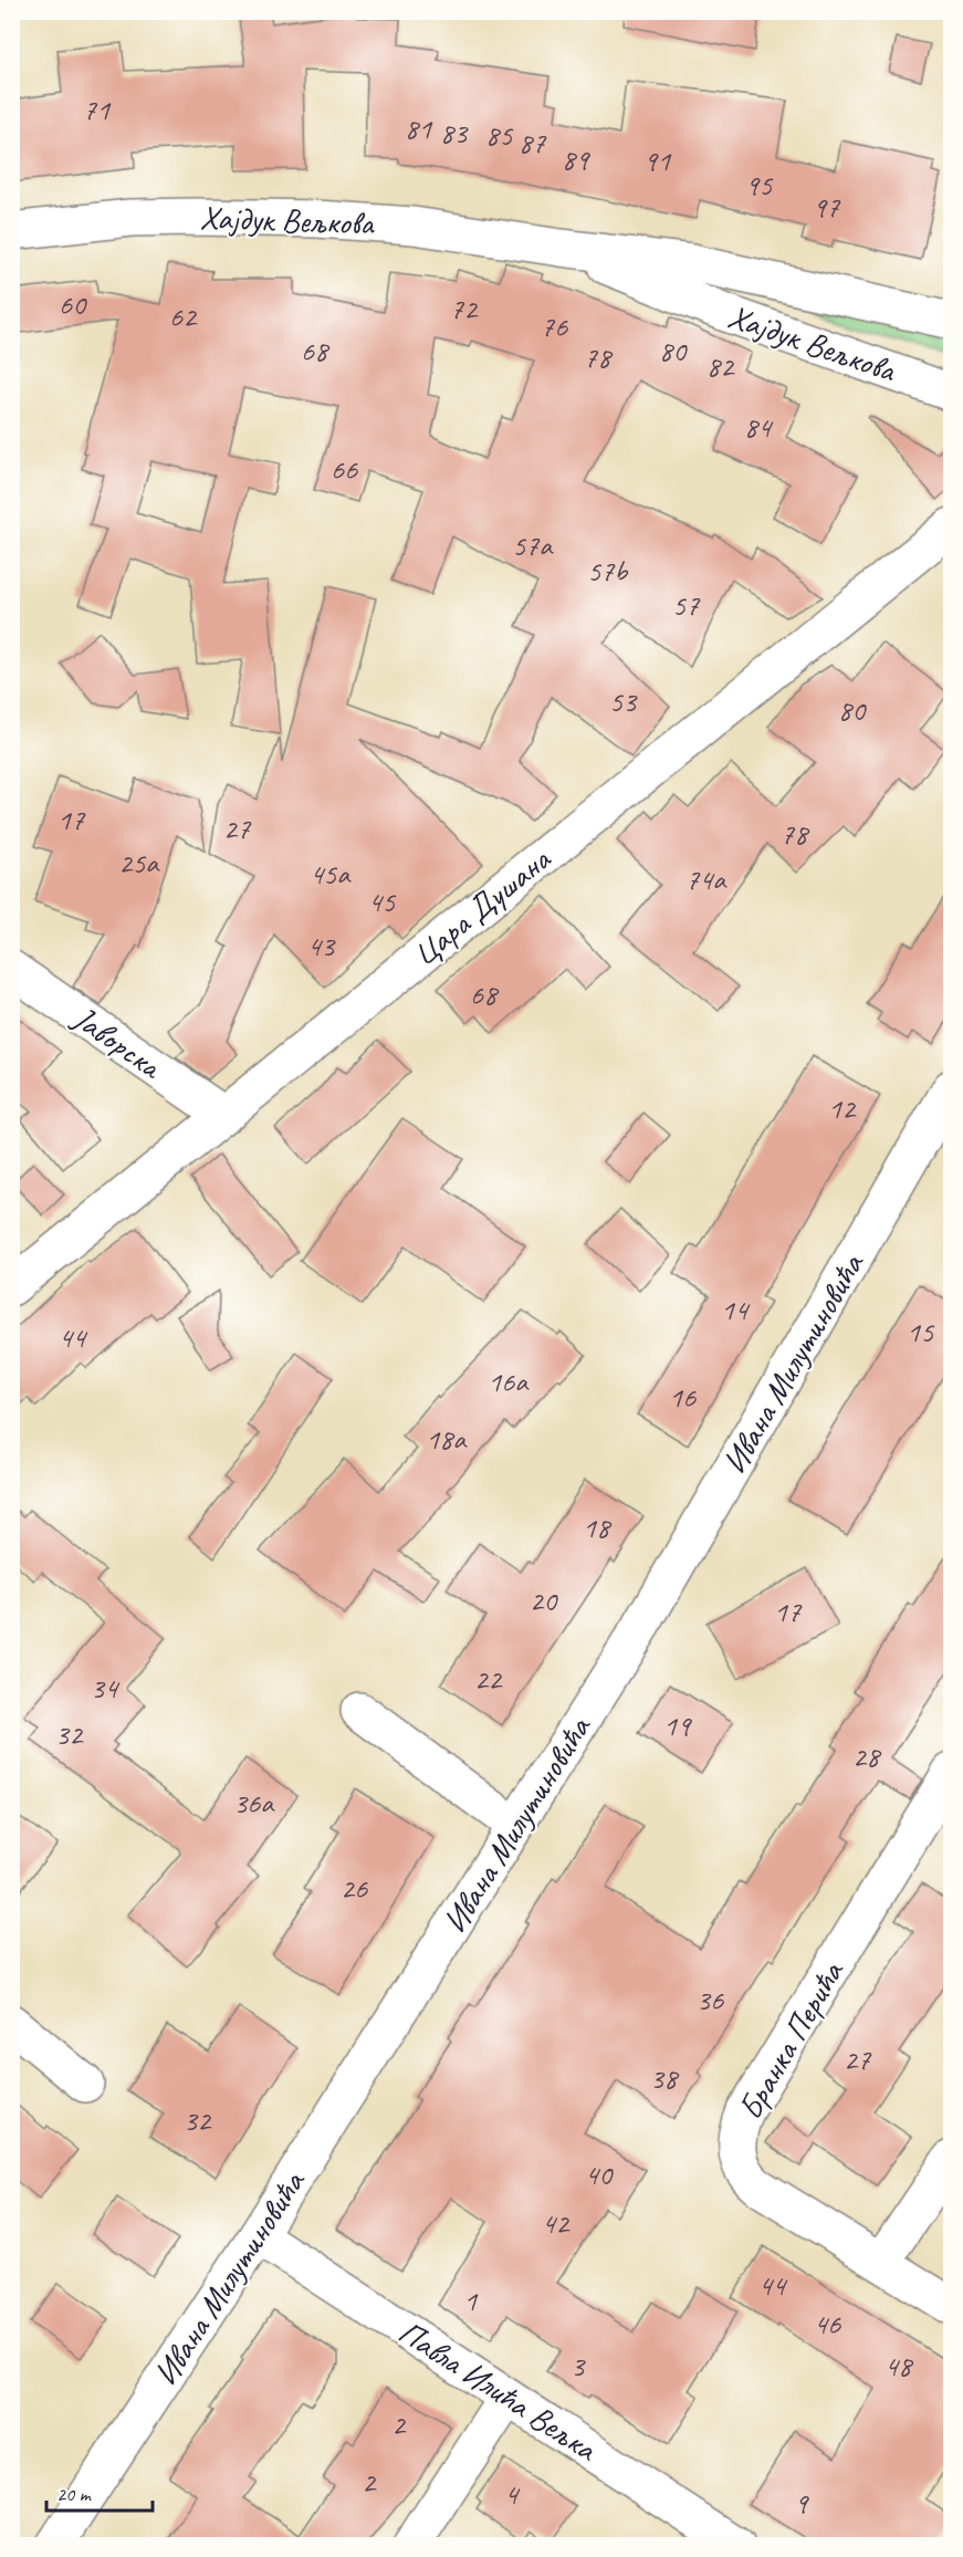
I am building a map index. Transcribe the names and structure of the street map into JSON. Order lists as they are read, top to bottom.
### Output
{
  "streets": {
    "street": [
      "Хајдук Вељкова",
      "Цара Душана",
      "Јаворска",
      "Ивана Милутиновића",
      "Бранка Перића",
      "Павла Илића Вељка"
    ]
  },
  "crossings": [
    ["Цара Душана", "Јаворска"],
    ["Ивана Милутиновића", "Павла Илића Вељка"]
  ],
  "house_numbers": [
    "71",
    "81",
    "83",
    "85",
    "87",
    "89",
    "91",
    "95",
    "97",
    "60",
    "72",
    "62",
    "76",
    "68",
    "80",
    "78",
    "82",
    "84",
    "66",
    "57a",
    "57b",
    "57",
    "53",
    "80",
    "17",
    "27",
    "78",
    "25a",
    "45a",
    "74a",
    "45",
    "43",
    "68",
    "12",
    "14",
    "15",
    "44",
    "16a",
    "16",
    "18a",
    "18",
    "20",
    "17",
    "22",
    "34",
    "19",
    "32",
    "28",
    "36a",
    "26",
    "36",
    "27",
    "38",
    "32",
    "40",
    "42",
    "44",
    "1",
    "46",
    "3",
    "48",
    "2",
    "2",
    "4",
    "9"
  ],
  "scale_bar": "20 m"
}
